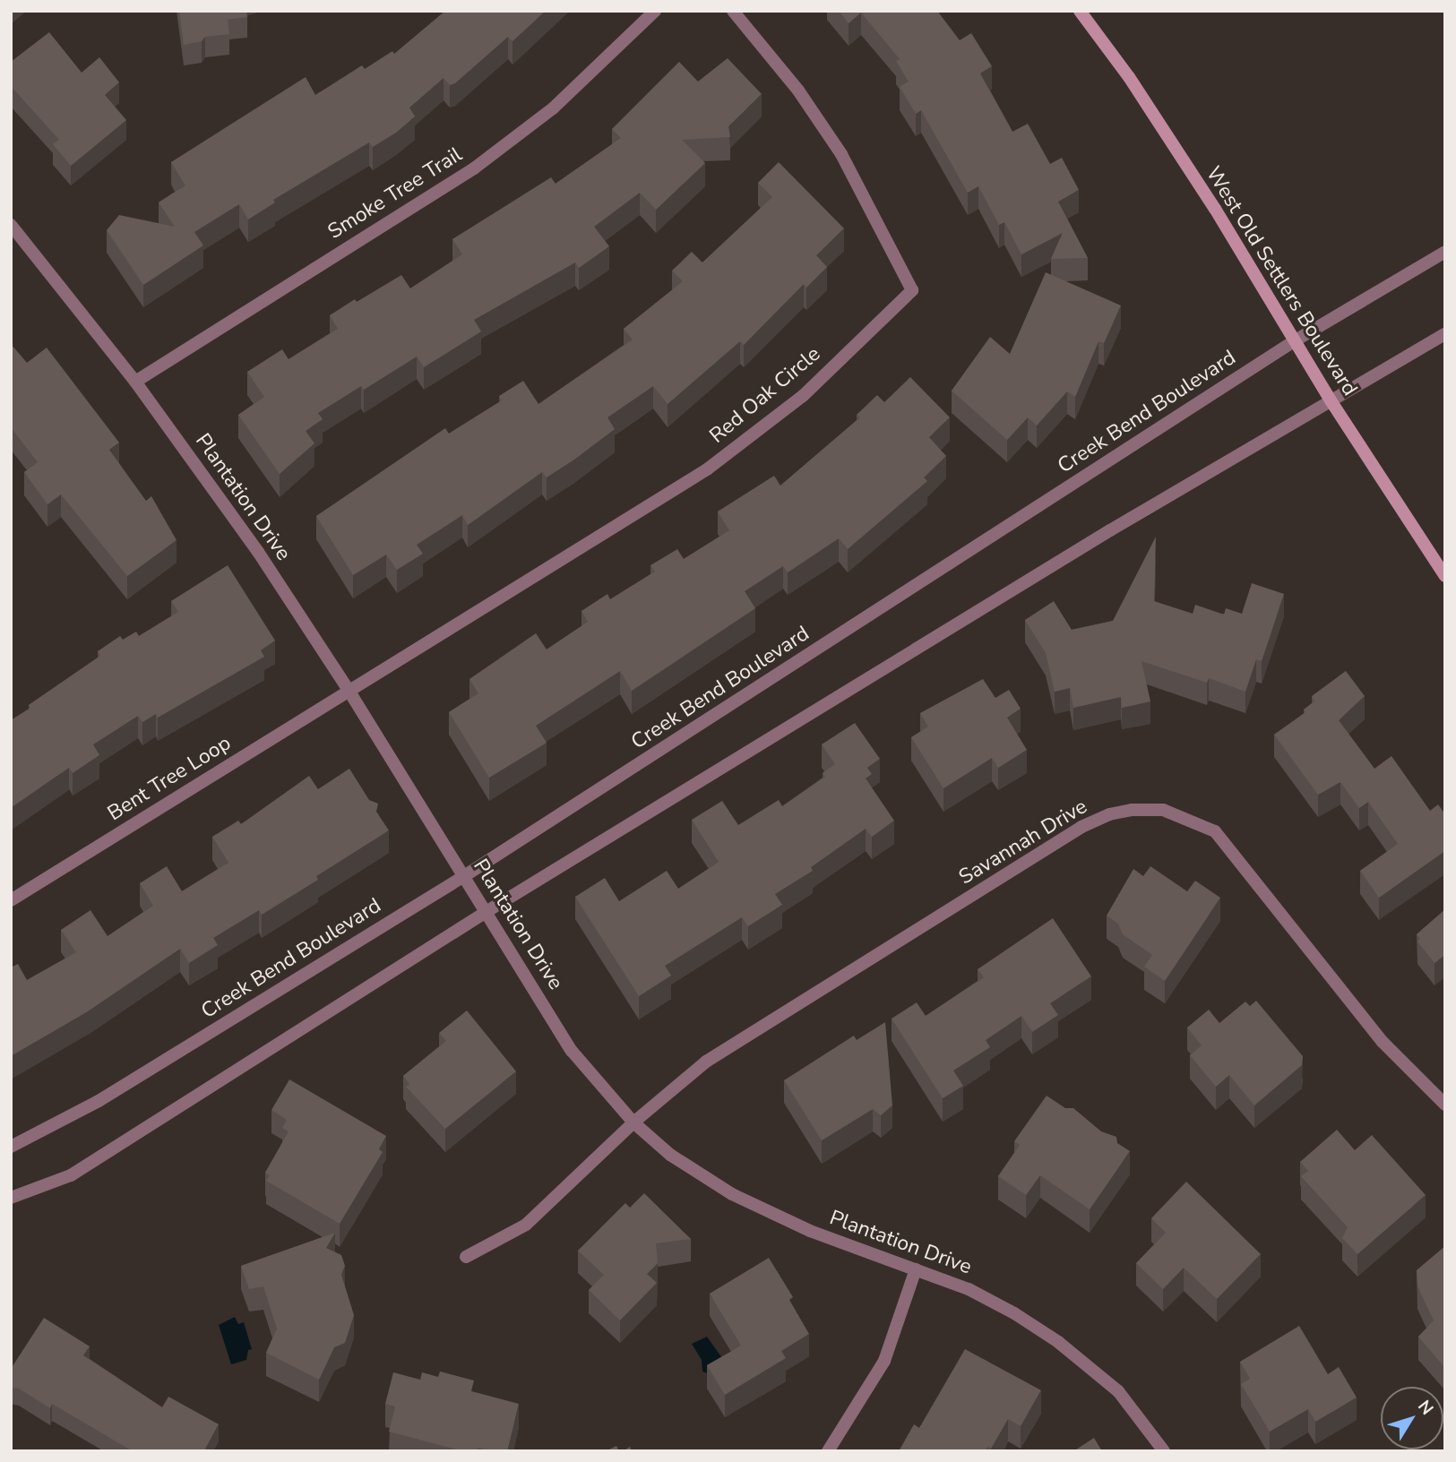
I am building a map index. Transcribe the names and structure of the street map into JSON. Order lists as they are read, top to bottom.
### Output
{
  "streets": {
    "main road": ["West Old Settlers Boulevard"],
    "street": [
      "Smoke Tree Trail",
      "Red Oak Circle",
      "Creek Bend Boulevard",
      "Plantation Drive",
      "Bent Tree Loop",
      "Savannah Drive"
    ]
  },
  "crossings": [
    ["Smoke Tree Trail", "Plantation Drive"],
    ["West Old Settlers Boulevard", "Creek Bend Boulevard"],
    ["Red Oak Circle", "Plantation Drive"],
    ["Red Oak Circle", "Bent Tree Loop"],
    ["Creek Bend Boulevard", "Plantation Drive"],
    ["Plantation Drive", "Bent Tree Loop"],
    ["Plantation Drive", "Savannah Drive"]
  ],
  "north": "top right"
}
